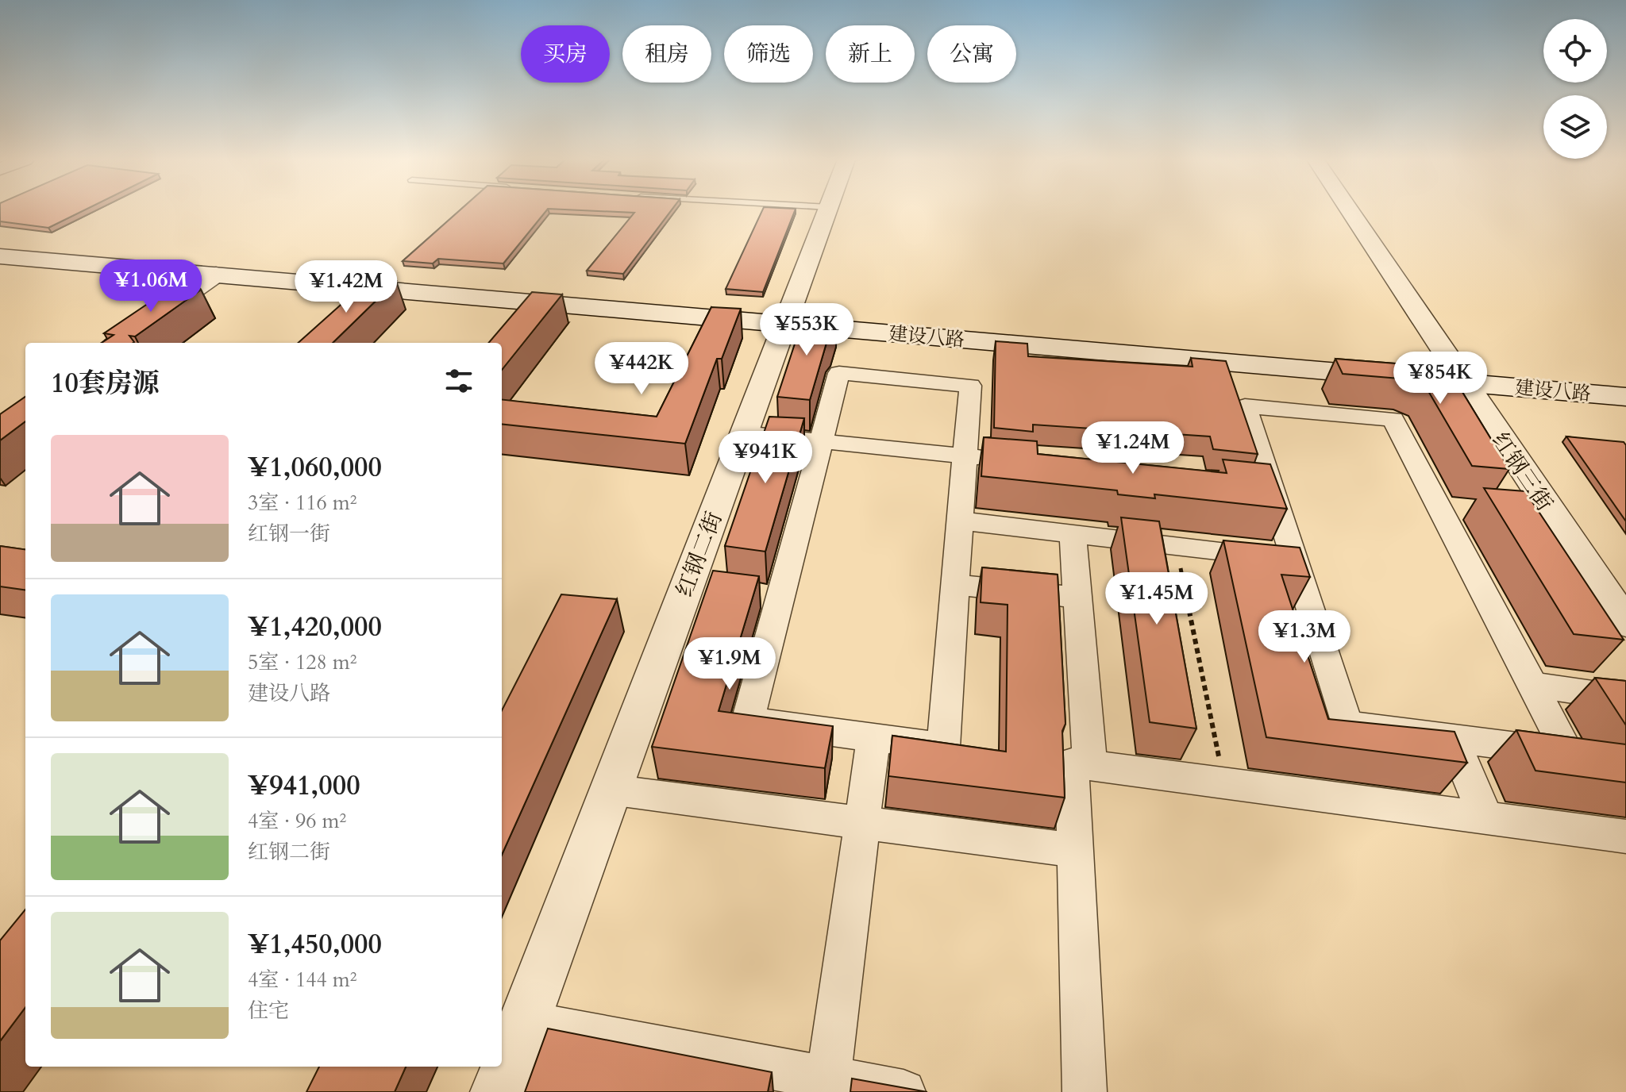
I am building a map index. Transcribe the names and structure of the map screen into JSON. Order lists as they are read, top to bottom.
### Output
{
  "streets": {
    "main road": ["建设八路"],
    "street": ["红钢三街", "红钢二街"]
  },
  "crossings": [
    ["建设八路", "红钢三街"],
    ["建设八路", "红钢二街"]
  ],
  "page": {
    "chip": [
      "买房",
      "租房",
      "筛选",
      "新上",
      "公寓"
    ],
    "price": [
      "¥1.06M",
      "¥1.42M",
      "¥553K",
      "¥442K",
      "¥854K",
      "¥1.24M",
      "¥941K",
      "¥1.45M",
      "¥1.3M",
      "¥1.9M"
    ],
    "heading": "10套房源",
    "list": [
      {
        "name": "¥1,060,000",
        "note": "3室 · 116 m² · 红钢一街"
      },
      {
        "name": "¥1,420,000",
        "note": "5室 · 128 m² · 建设八路"
      },
      {
        "name": "¥941,000",
        "note": "4室 · 96 m² · 红钢二街"
      },
      {
        "name": "¥1,450,000",
        "note": "4室 · 144 m² · 住宅"
      }
    ]
  }
}
